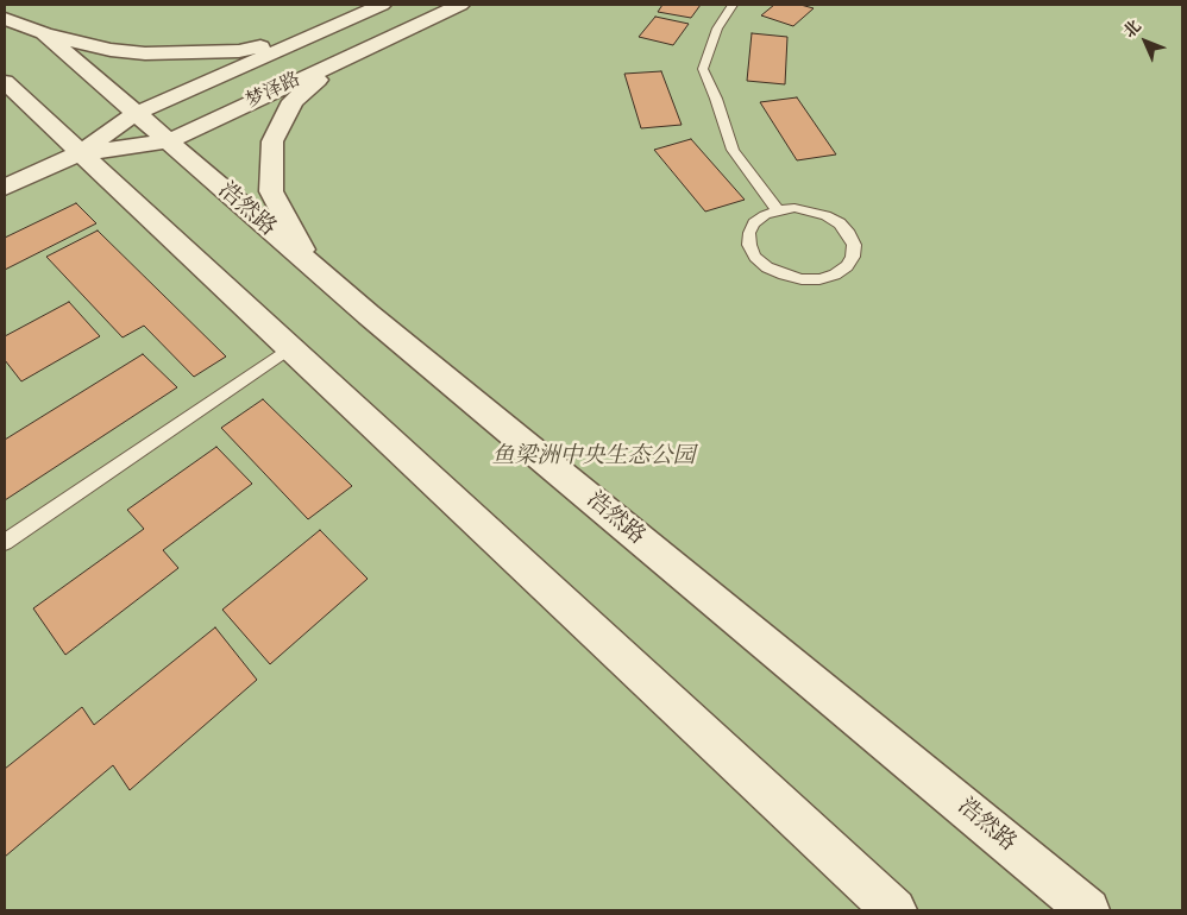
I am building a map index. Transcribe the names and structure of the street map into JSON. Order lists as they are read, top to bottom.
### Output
{
  "streets": {
    "street": ["梦泽路", "浩然路"]
  },
  "crossings": [
    ["梦泽路", "浩然路"]
  ],
  "parks": ["鱼梁洲中央生态公园"],
  "north": "top left"
}
